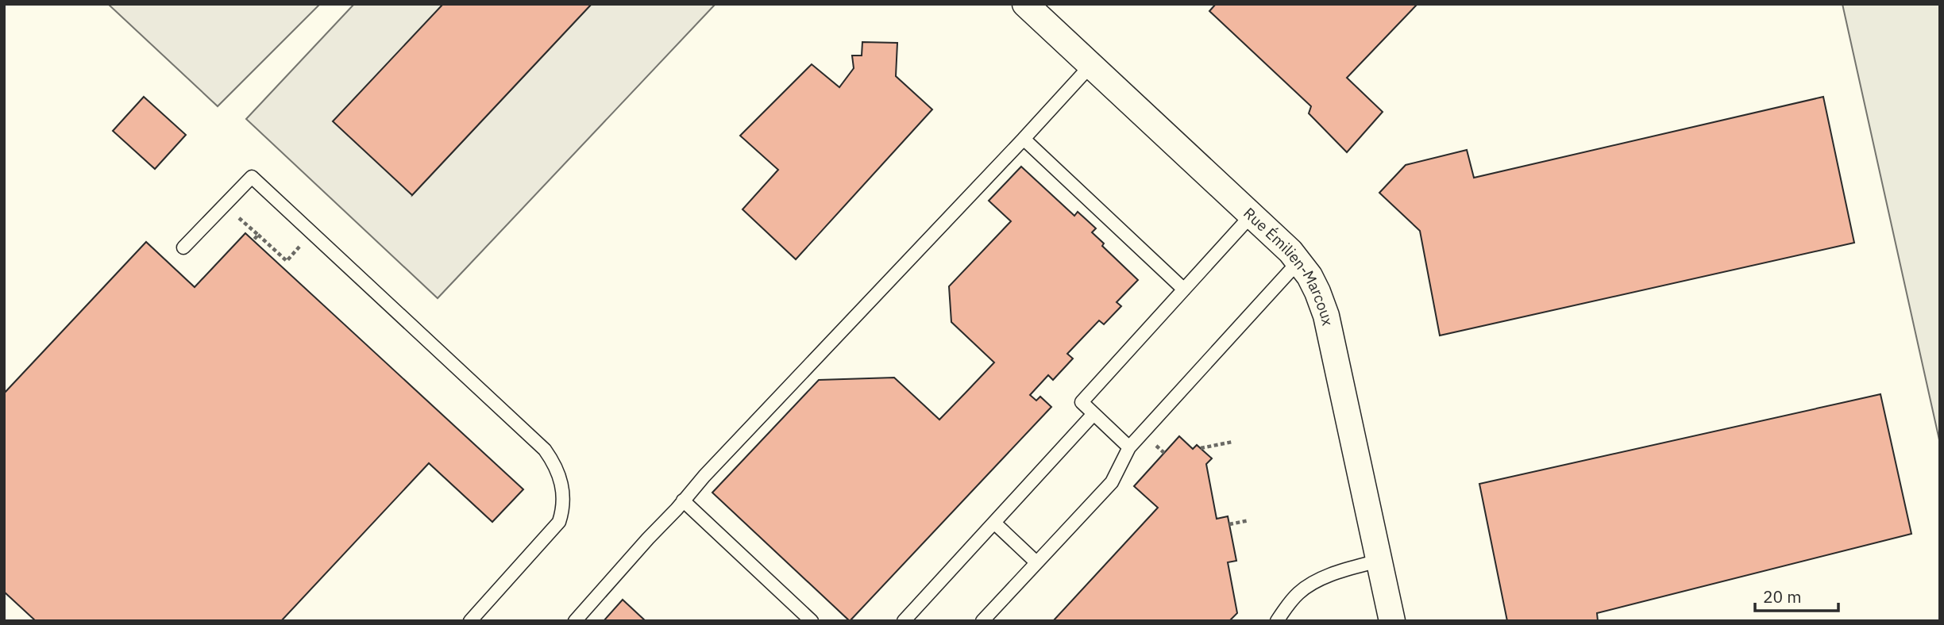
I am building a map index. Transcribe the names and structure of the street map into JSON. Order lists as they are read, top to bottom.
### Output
{
  "streets": {
    "street": ["Rue Émilien-Marcoux"]
  },
  "scale_bar": "20 m"
}
